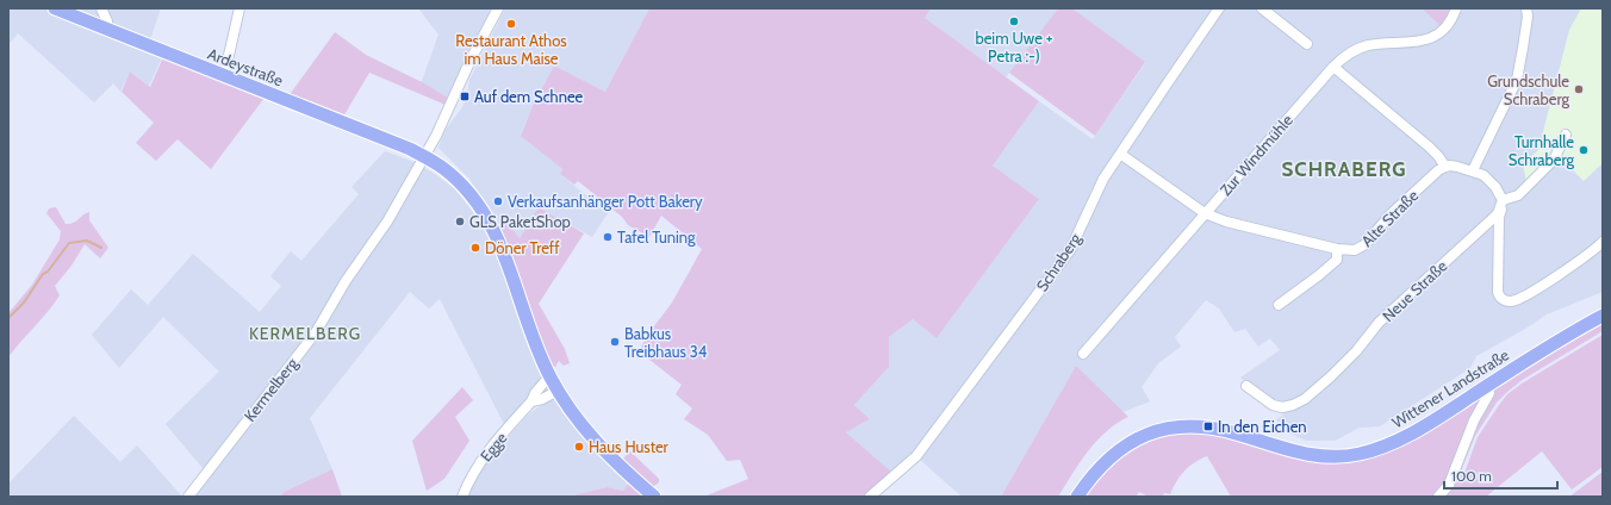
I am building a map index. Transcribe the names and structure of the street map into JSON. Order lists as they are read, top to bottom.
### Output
{
  "streets": {
    "main road": ["Ardeystraße", "Wittener Landstraße"],
    "street": [
      "Zur Windmühle",
      "Alte Straße",
      "Schraberg",
      "Neue Straße",
      "Kermelberg",
      "Egge"
    ]
  },
  "crossings": [
    ["Ardeystraße", "Kermelberg"],
    ["Zur Windmühle", "Alte Straße"],
    ["Alte Straße", "Schraberg"]
  ],
  "districts": ["SCHRABERG", "KERMELBERG"],
  "places": {
    "other": [
      "beim Uwe + Petra :-)",
      "Restaurant Athos im Haus Maise",
      "Grundschule Schraberg",
      "Turnhalle Schraberg",
      "Verkaufsanhänger Pott Bakery",
      "GLS PaketShop",
      "Tafel Tuning",
      "Döner Treff",
      "Babkus Treibhaus 34",
      "Haus Huster"
    ],
    "transit": ["Auf dem Schnee", "In den Eichen"]
  },
  "scale_bar": "100 m"
}
